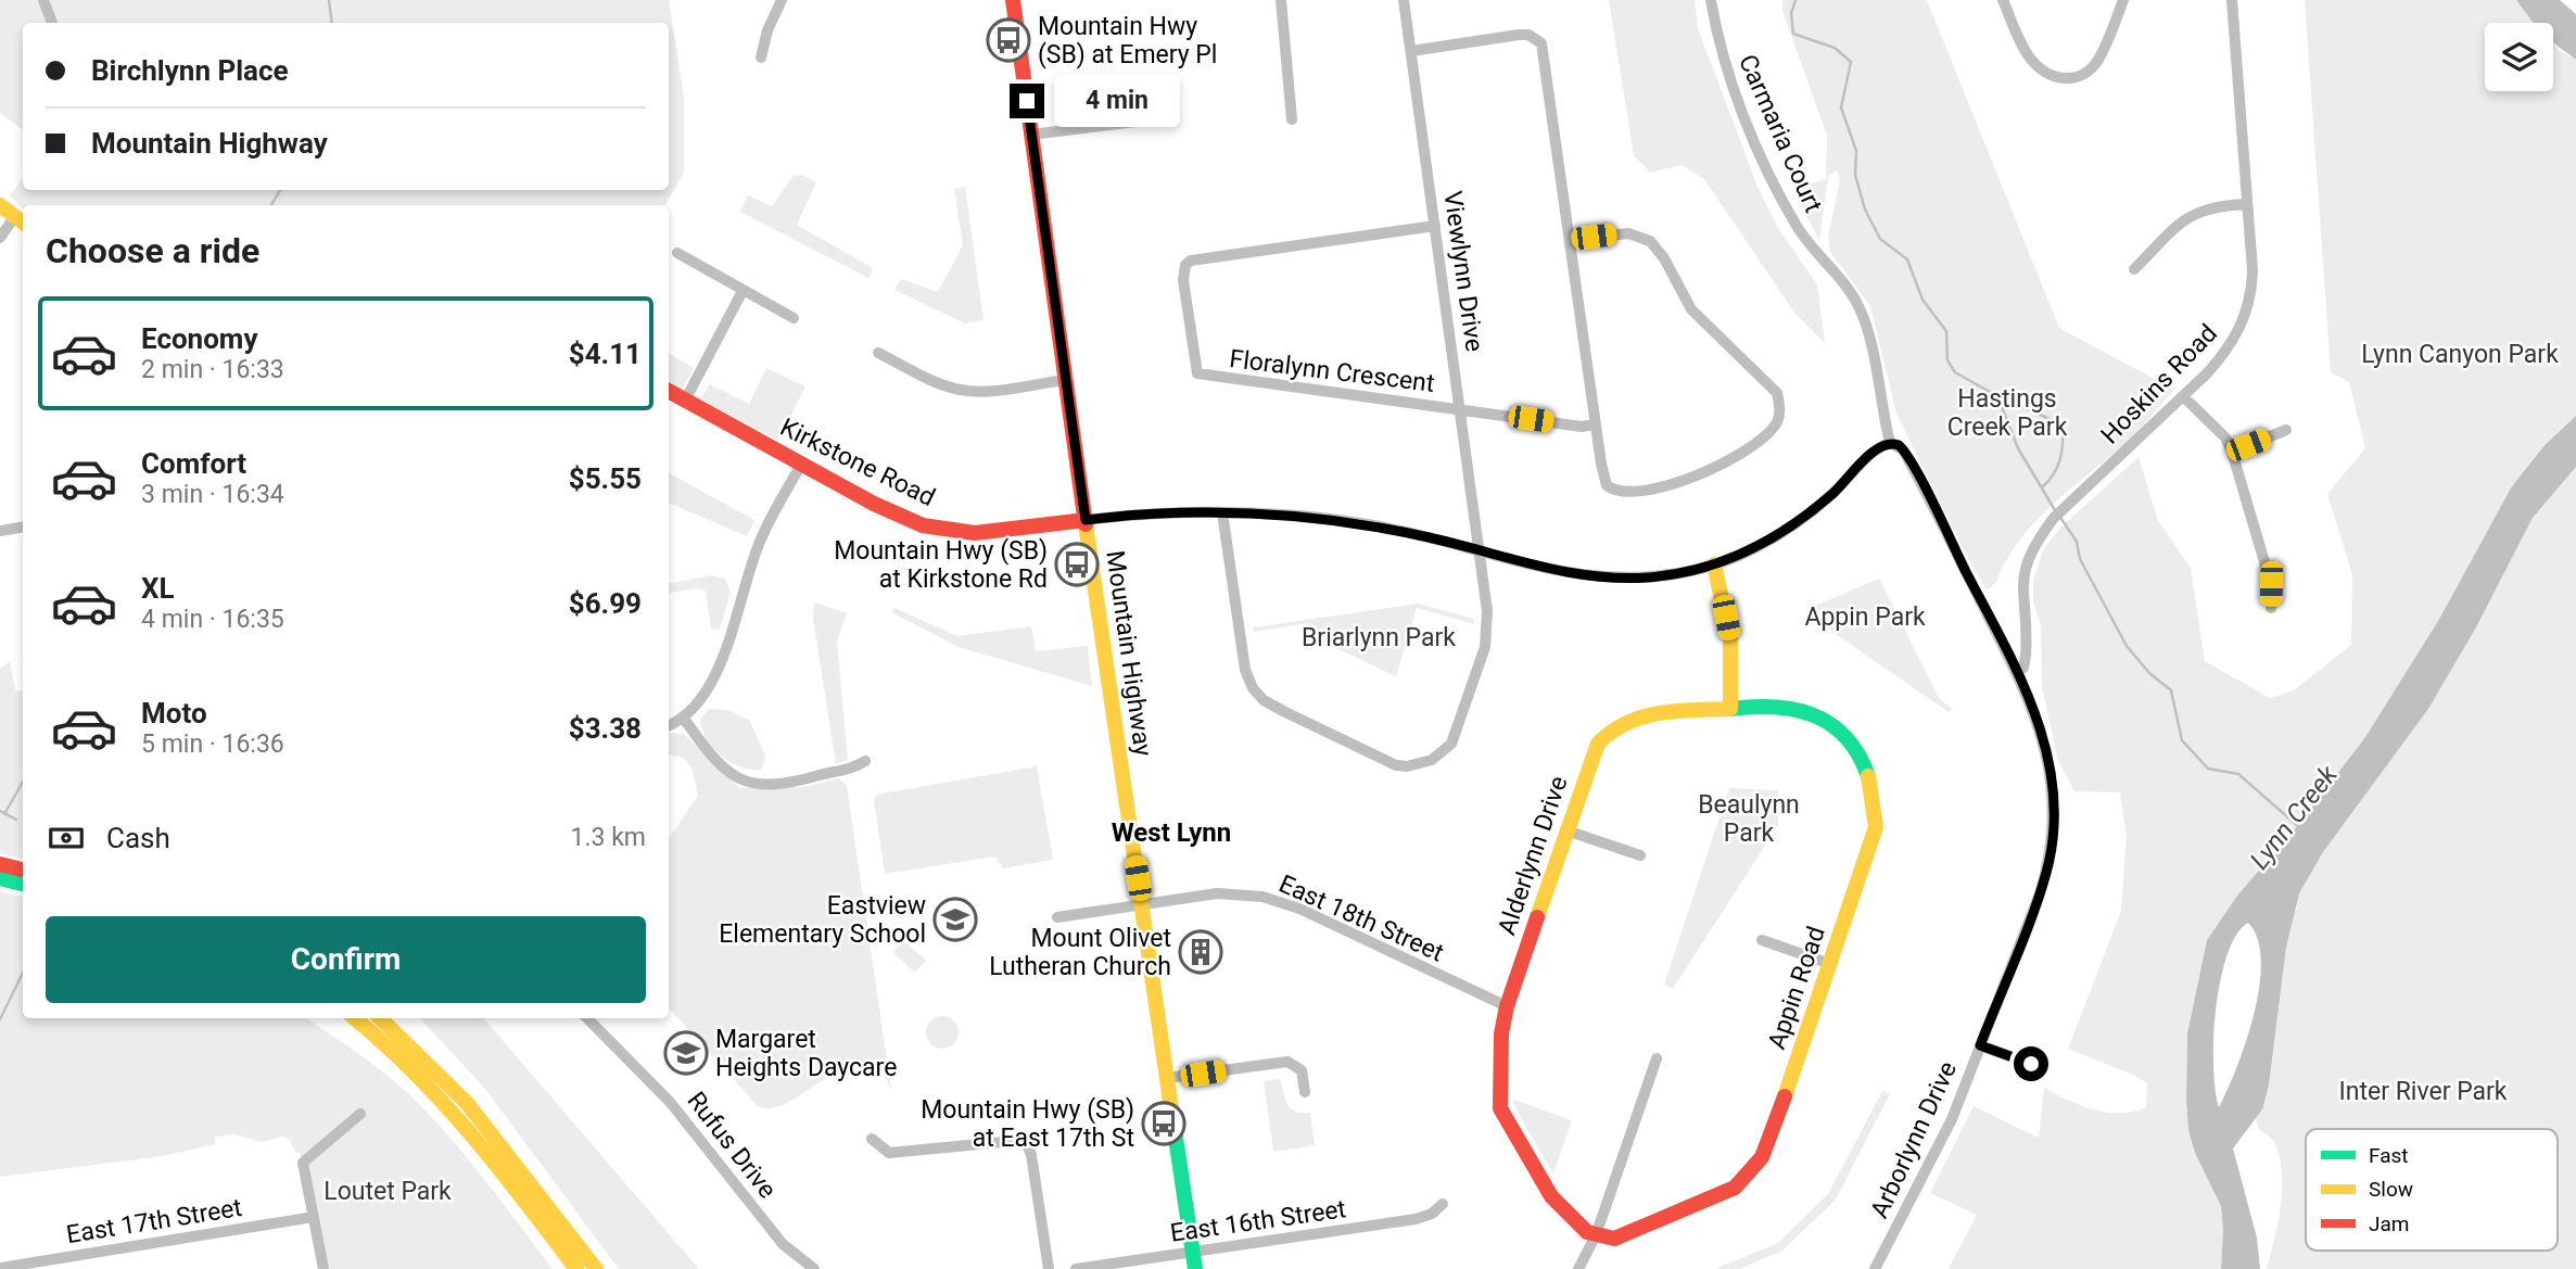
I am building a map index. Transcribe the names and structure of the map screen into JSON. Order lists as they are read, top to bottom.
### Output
{
  "streets": {
    "main road": [
      "Kirkstone Road",
      "Mountain Highway",
      "Alderlynn Drive",
      "Appin Road"
    ],
    "street": [
      "Carmaria Court",
      "Viewlynn Drive",
      "Floralynn Crescent",
      "Hoskins Road",
      "East 18th Street",
      "Arborlynn Drive",
      "Rufus Drive",
      "East 17th Street",
      "East 16th Street"
    ]
  },
  "crossings": [
    ["Carmaria Court", "Arborlynn Drive"],
    ["Viewlynn Drive", "Floralynn Crescent"],
    ["Hoskins Road", "Arborlynn Drive"],
    ["Kirkstone Road", "Mountain Highway"],
    ["Mountain Highway", "East 18th Street"],
    ["Mountain Highway", "East 16th Street"],
    ["Alderlynn Drive", "East 18th Street"],
    ["Alderlynn Drive", "Appin Road"]
  ],
  "districts": ["West Lynn"],
  "water": ["Lynn Creek"],
  "parks": [
    "Lynn Canyon Park",
    "Hastings Creek Park",
    "Appin Park",
    "Briarlynn Park",
    "Beaulynn Park",
    "Inter River Park",
    "Loutet Park"
  ],
  "places": {
    "bus stop": ["Mountain Hwy (SB) at Emery Pl", "Mountain Hwy (SB) at Kirkstone Rd", "Mountain Hwy (SB) at East 17th St"],
    "school or university": ["Eastview Elementary School", "Margaret Heights Daycare"],
    "building": ["Mount Olivet Lutheran Church"]
  },
  "legend": ["Fast", "Slow", "Jam"],
  "page": {
    "banner": ["Birchlynn Place", "Mountain Highway"],
    "bubble": "4 min",
    "heading": "Choose a ride",
    "list": [
      {
        "name": "Economy",
        "note": "2 min · 16:33",
        "value": "$4.11"
      },
      {
        "name": "Comfort",
        "note": "3 min · 16:34",
        "value": "$5.55"
      },
      {
        "name": "XL",
        "note": "4 min · 16:35",
        "value": "$6.99"
      },
      {
        "name": "Moto",
        "note": "5 min · 16:36",
        "value": "$3.38"
      }
    ],
    "pay": ["Cash", "1.3 km"],
    "buttons": "Confirm"
  }
}
